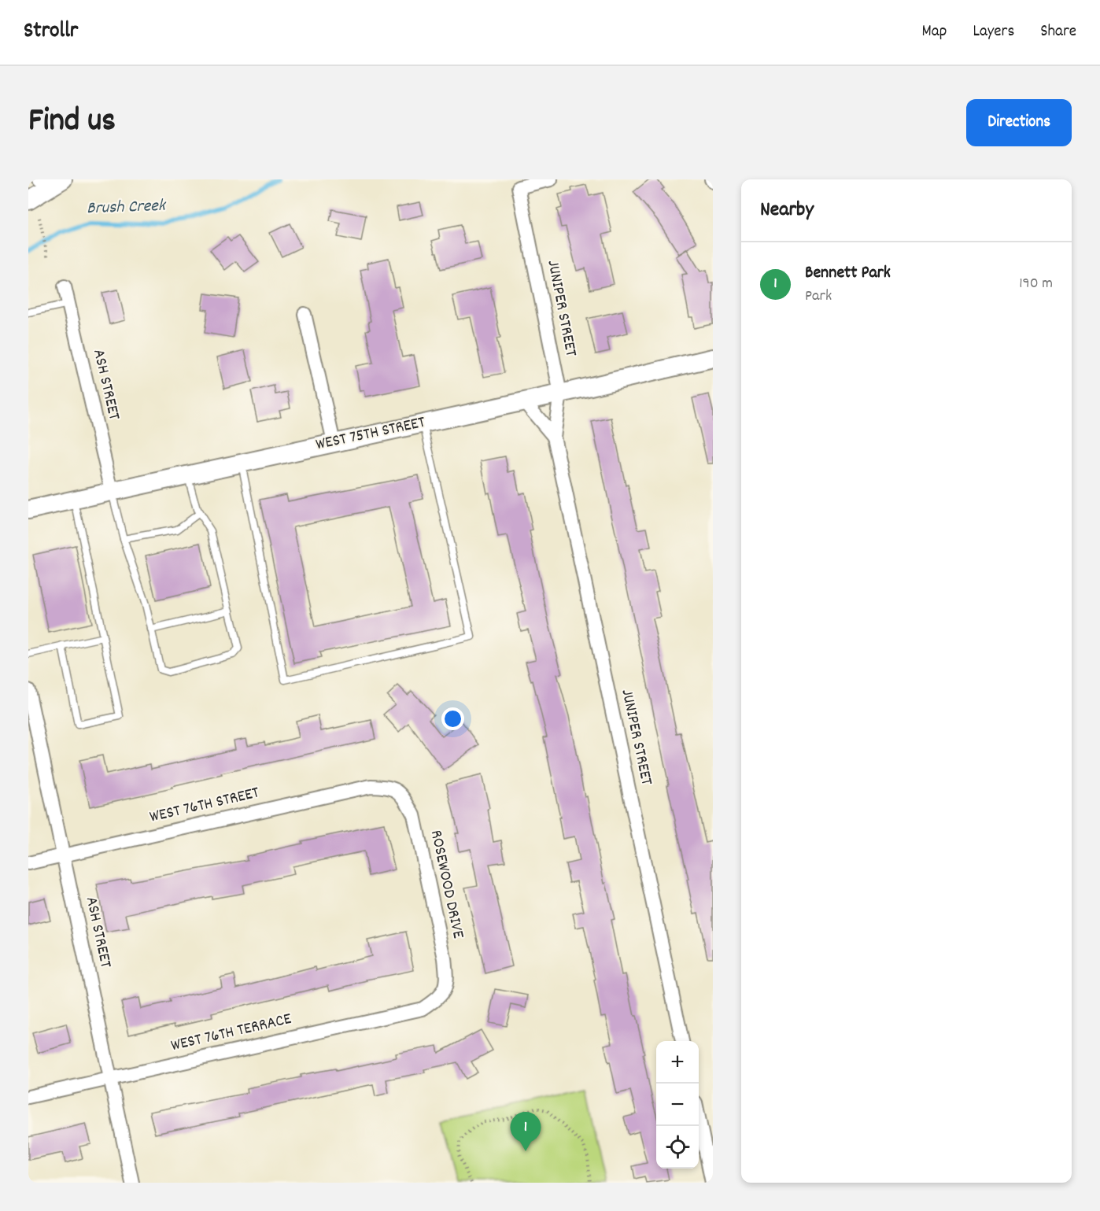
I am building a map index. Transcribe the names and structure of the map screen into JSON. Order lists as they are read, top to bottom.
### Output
{
  "streets": {
    "main road": ["WEST 75TH STREET"],
    "street": [
      "JUNIPER STREET",
      "ASH STREET",
      "WEST 76TH STREET",
      "ROSEWOOD DRIVE",
      "WEST 76TH TERRACE"
    ]
  },
  "crossings": [
    ["JUNIPER STREET", "WEST 75TH STREET"],
    ["ASH STREET", "WEST 75TH STREET"],
    ["ASH STREET", "WEST 76TH STREET"],
    ["ASH STREET", "WEST 76TH TERRACE"],
    ["WEST 76TH STREET", "ROSEWOOD DRIVE"],
    ["ROSEWOOD DRIVE", "WEST 76TH TERRACE"]
  ],
  "water": ["Brush Creek"],
  "page": {
    "header": "Strollr",
    "nav": ["Map", "Layers", "Share"],
    "title": "Find us",
    "buttons": "Directions",
    "heading": "Nearby",
    "list": [
      {
        "mark": "1",
        "name": "Bennett Park",
        "note": "Park",
        "value": "190 m"
      }
    ],
    "map_buttons": ["+", "−"],
    "pins": "1"
  }
}
